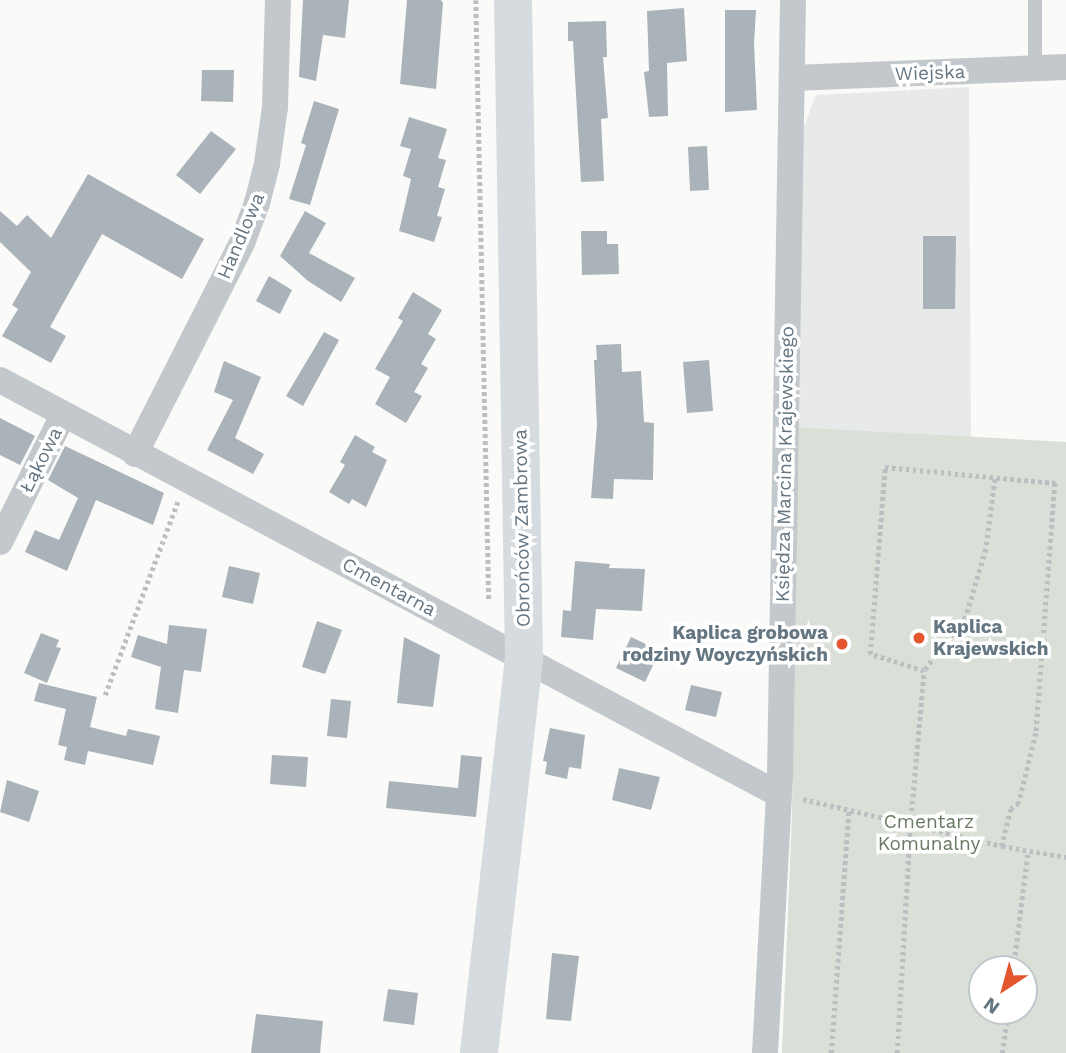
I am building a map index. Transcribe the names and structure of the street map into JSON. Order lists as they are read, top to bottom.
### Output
{
  "streets": {
    "street": [
      "Wiejska",
      "Handlowa",
      "Łąkowa",
      "Księdza Marcina Krajewskiego",
      "Obrońców Zambrowa",
      "Cmentarna"
    ]
  },
  "crossings": [
    ["Wiejska", "Księdza Marcina Krajewskiego"],
    ["Handlowa", "Cmentarna"],
    ["Łąkowa", "Cmentarna"],
    ["Księdza Marcina Krajewskiego", "Cmentarna"],
    ["Obrońców Zambrowa", "Cmentarna"]
  ],
  "parks": ["Cmentarz Komunalny"],
  "places": ["Kaplica Krajewskich", "Kaplica grobowa rodziny Woyczyńskich"],
  "north": "bottom left"
}
